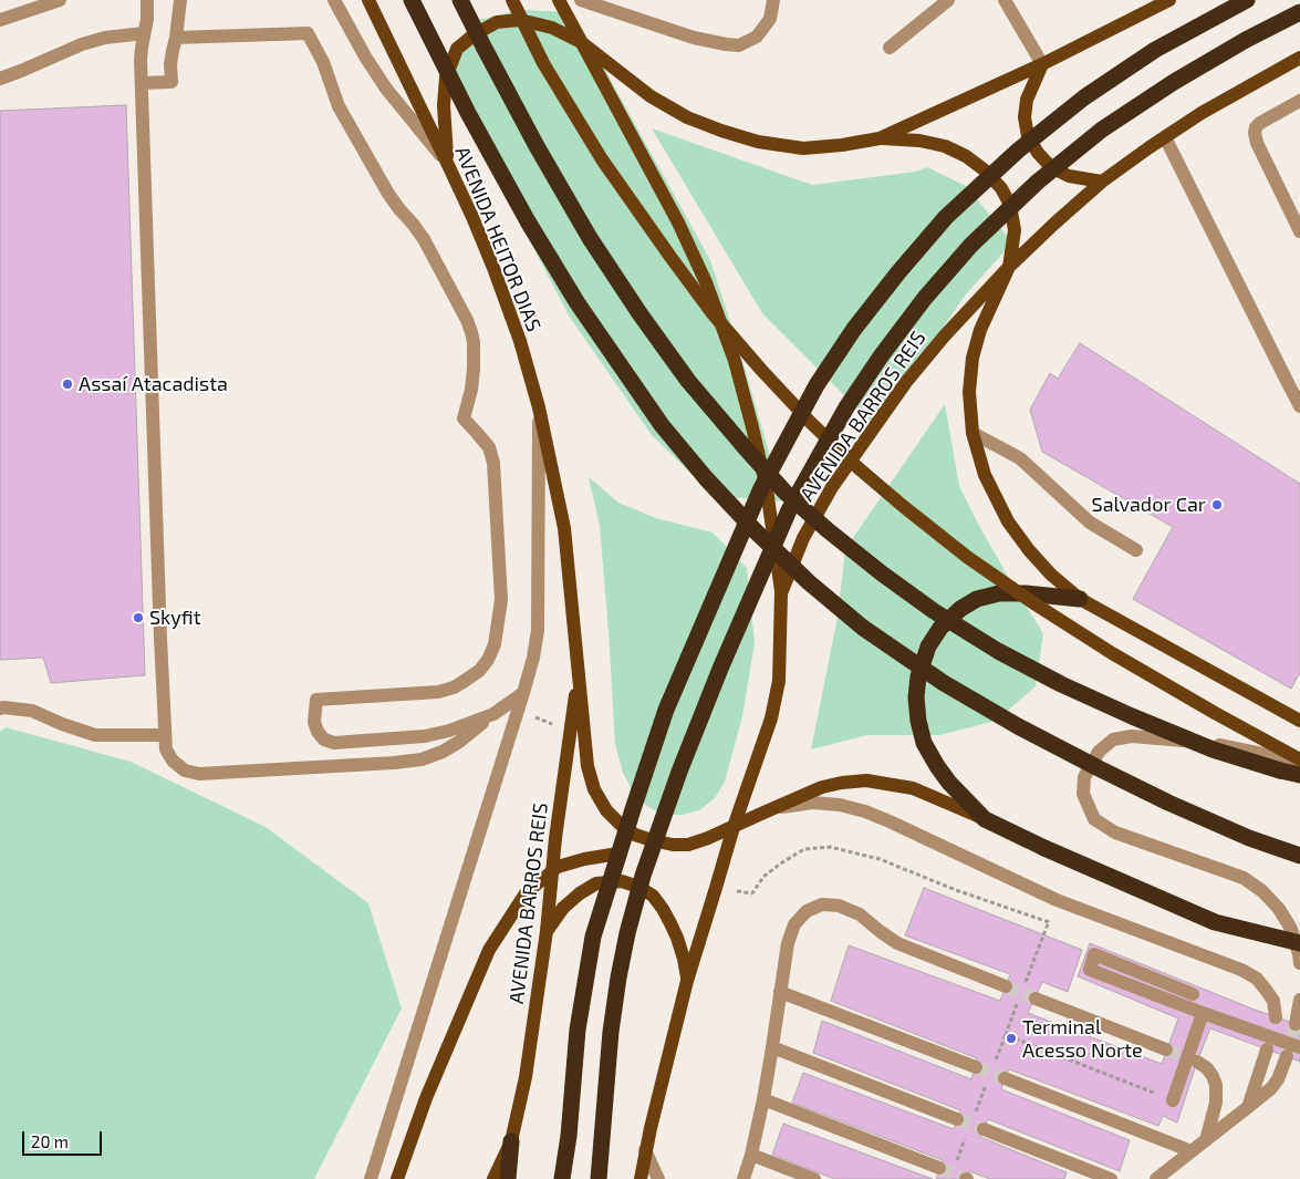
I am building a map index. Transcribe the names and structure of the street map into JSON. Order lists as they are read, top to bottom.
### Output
{
  "streets": {
    "main road": ["AVENIDA HEITOR DIAS", "AVENIDA BARROS REIS"]
  },
  "crossings": [
    ["AVENIDA HEITOR DIAS", "AVENIDA BARROS REIS"]
  ],
  "places": [
    "Assaí Atacadista",
    "Salvador Car",
    "Skyfit",
    "Terminal Acesso Norte"
  ],
  "scale_bar": "20 m"
}
